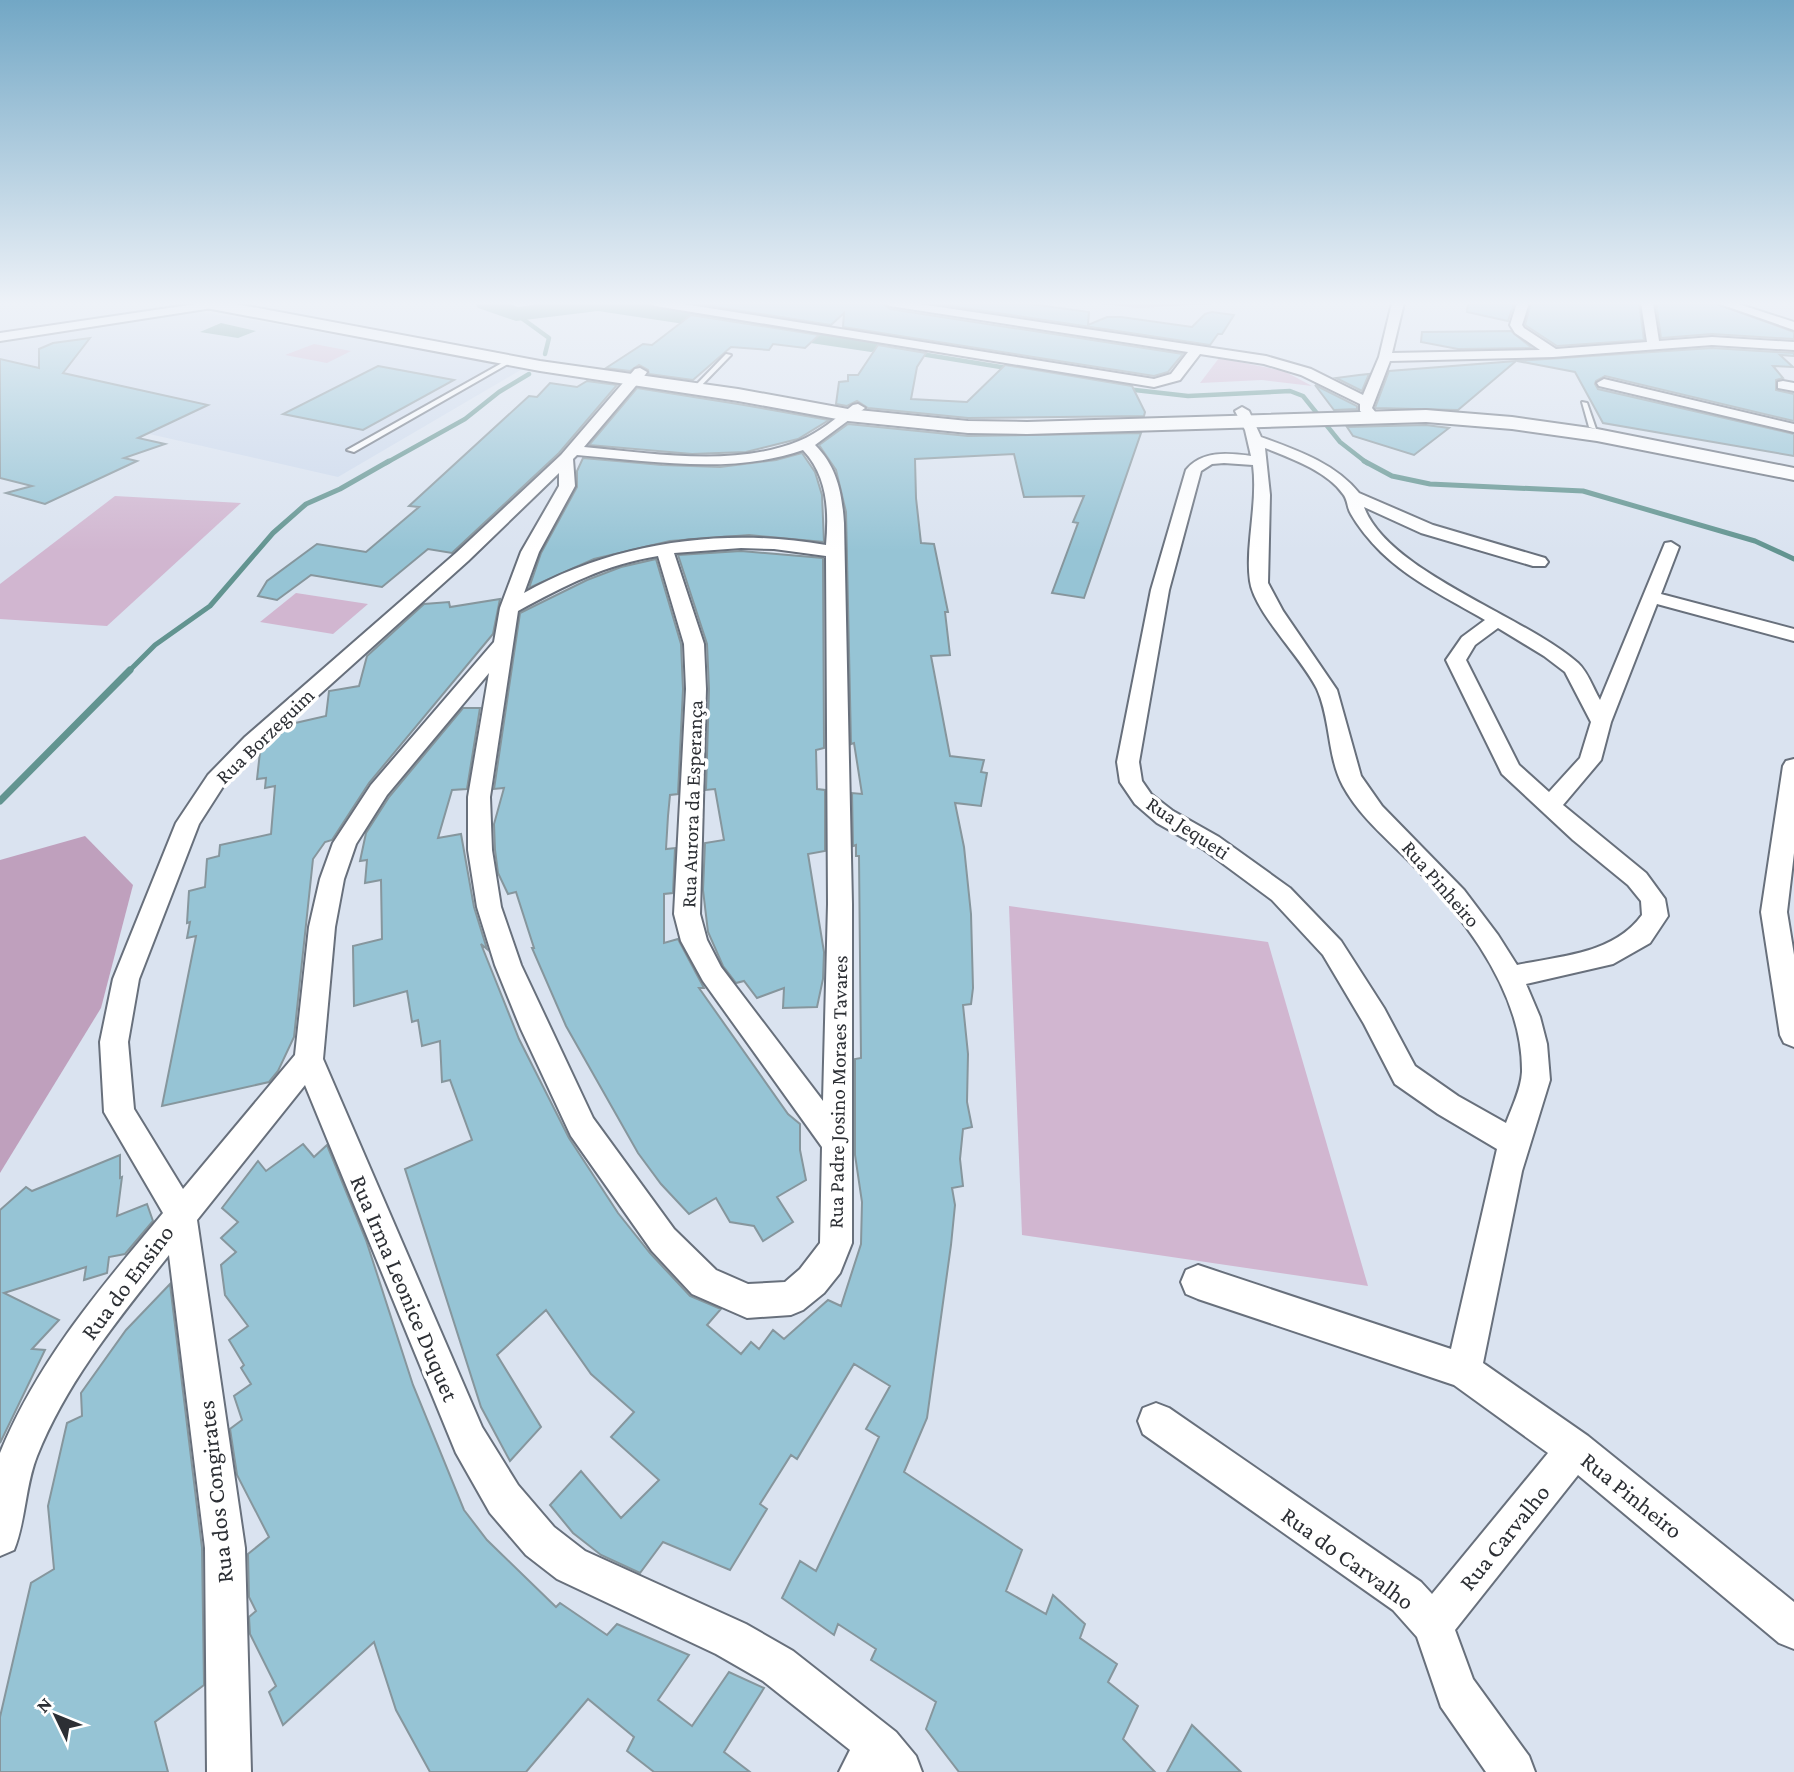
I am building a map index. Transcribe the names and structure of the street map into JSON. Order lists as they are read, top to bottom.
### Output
{
  "streets": {
    "street": [
      "Rua Borzeguim",
      "Rua Aurora da Esperança",
      "Rua Jequeti",
      "Rua Pinheiro",
      "Rua Padre Josino Moraes Tavares",
      "Rua do Ensino",
      "Rua Irma Leonice Duquet",
      "Rua dos Congirates",
      "Rua Carvalho",
      "Rua do Carvalho"
    ]
  },
  "crossings": [
    ["Rua Borzeguim", "Rua Padre Josino Moraes Tavares"],
    ["Rua Borzeguim", "Rua do Ensino"],
    ["Rua Borzeguim", "Rua dos Congirates"],
    ["Rua Aurora da Esperança", "Rua Padre Josino Moraes Tavares"],
    ["Rua Jequeti", "Rua Pinheiro"],
    ["Rua Pinheiro", "Rua Carvalho"],
    ["Rua Padre Josino Moraes Tavares", "Rua Irma Leonice Duquet"],
    ["Rua do Ensino", "Rua Irma Leonice Duquet"],
    ["Rua do Ensino", "Rua dos Congirates"],
    ["Rua Carvalho", "Rua do Carvalho"]
  ],
  "north": "top left"
}
